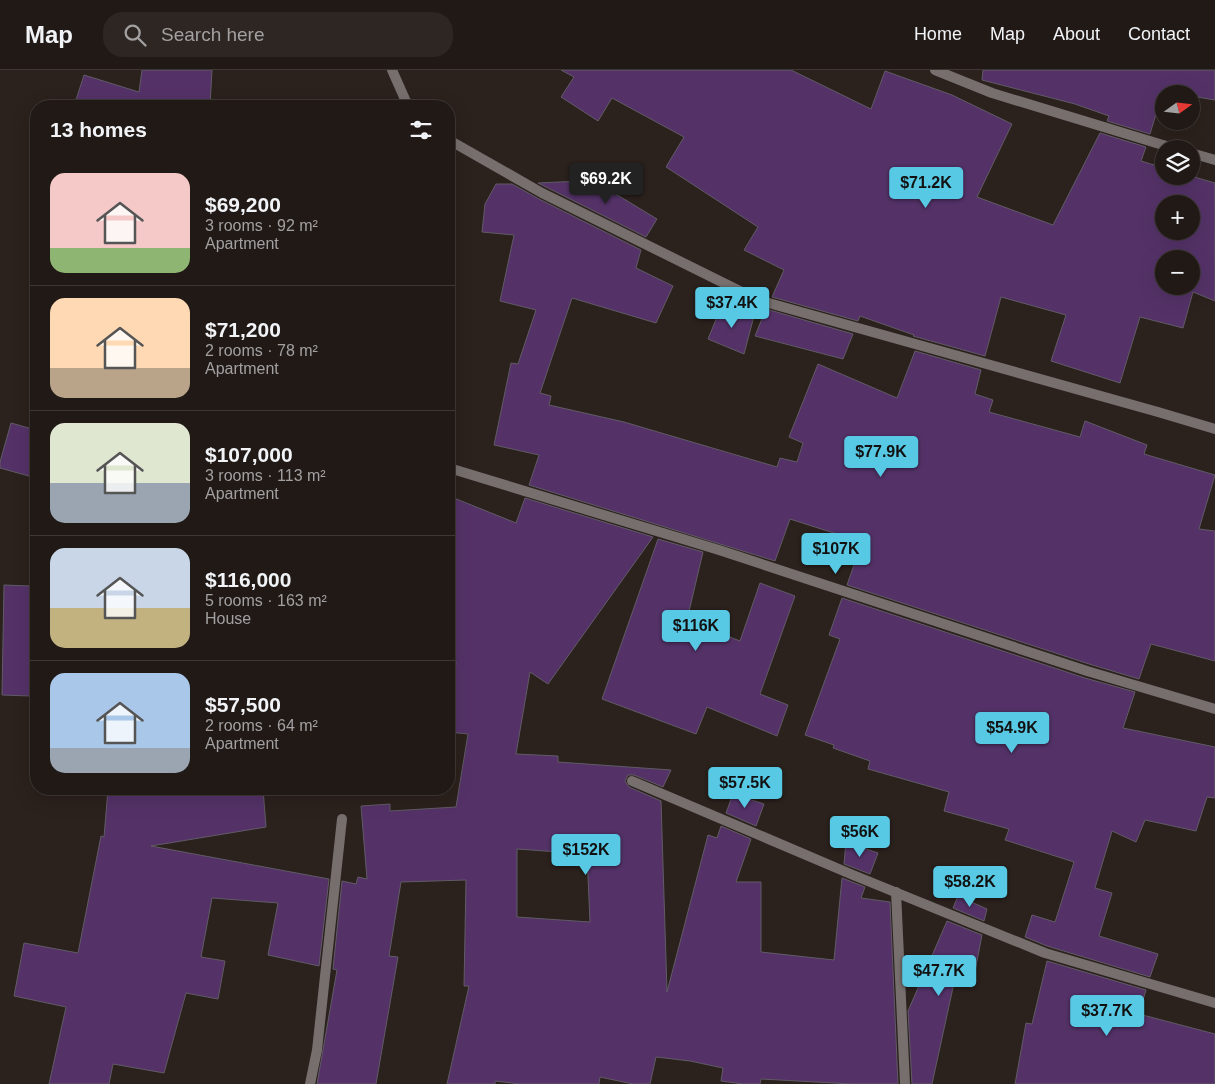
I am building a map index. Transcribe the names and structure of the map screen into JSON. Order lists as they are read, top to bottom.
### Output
{
  "north": "right",
  "page": {
    "header": "Map",
    "search": "Search here",
    "nav": [
      "Home",
      "Map",
      "About",
      "Contact"
    ],
    "map_buttons": ["+", "−"],
    "heading": "13 homes",
    "list": [
      {
        "name": "$69,200",
        "note": "3 rooms · 92 m² · Apartment"
      },
      {
        "name": "$71,200",
        "note": "2 rooms · 78 m² · Apartment"
      },
      {
        "name": "$107,000",
        "note": "3 rooms · 113 m² · Apartment"
      },
      {
        "name": "$116,000",
        "note": "5 rooms · 163 m² · House"
      },
      {
        "name": "$57,500",
        "note": "2 rooms · 64 m² · Apartment"
      }
    ],
    "price": [
      "$69.2K",
      "$71.2K",
      "$37.4K",
      "$77.9K",
      "$107K",
      "$116K",
      "$54.9K",
      "$57.5K",
      "$56K",
      "$152K",
      "$58.2K",
      "$47.7K",
      "$37.7K"
    ]
  }
}
